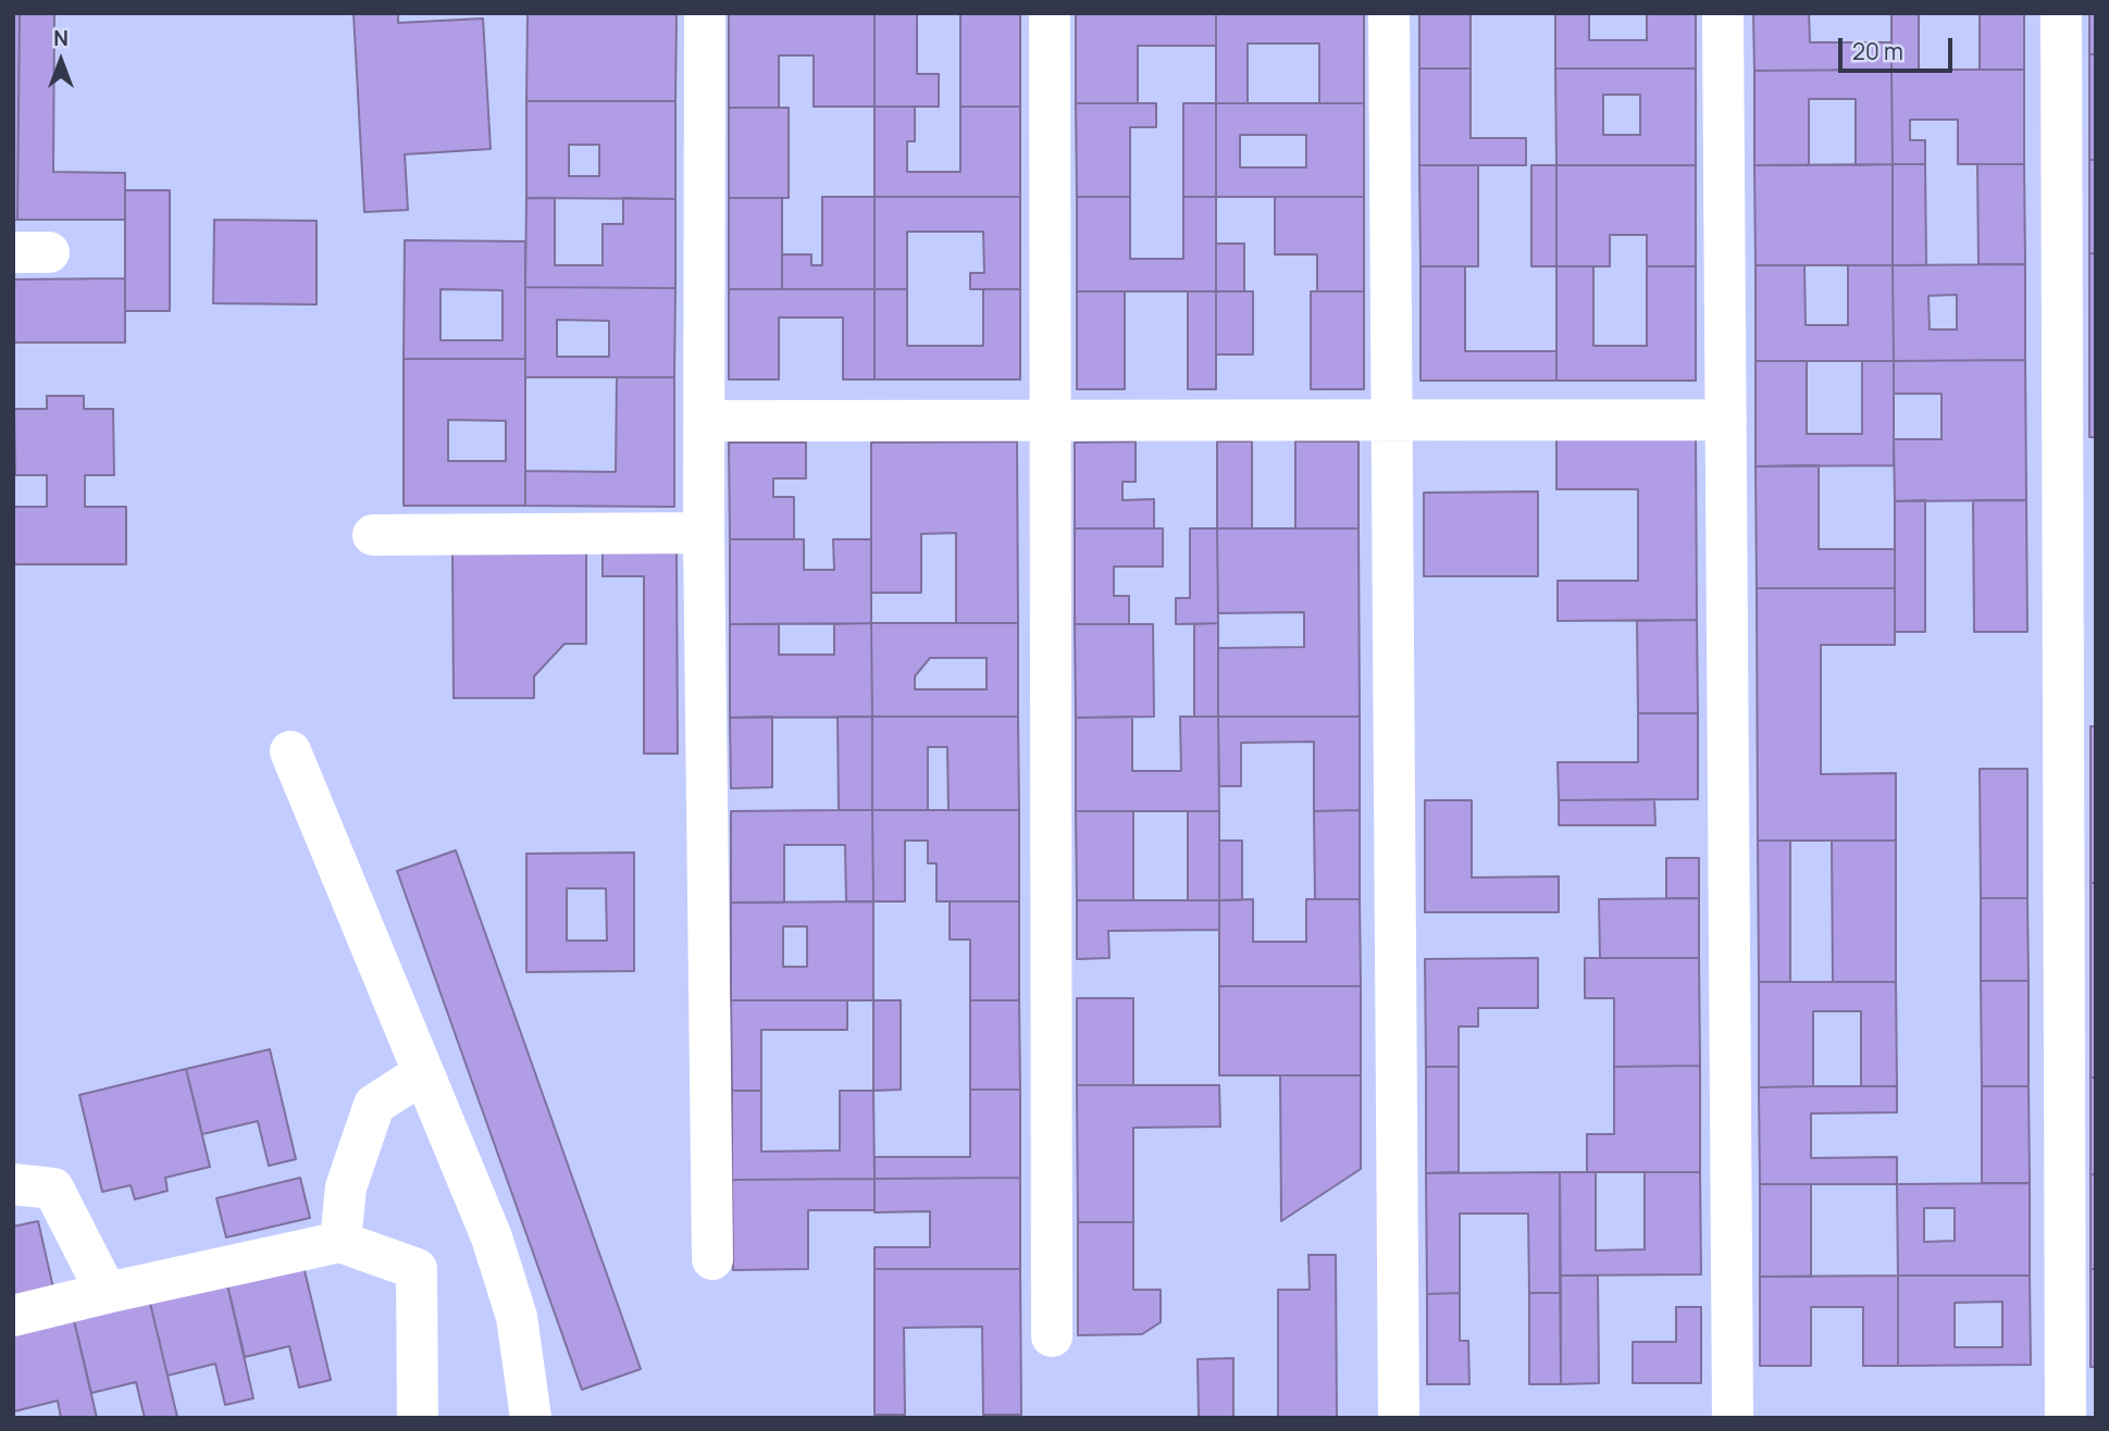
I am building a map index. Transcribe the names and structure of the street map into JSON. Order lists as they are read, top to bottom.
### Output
{
  "scale_bar": "20 m",
  "north": "top"
}
